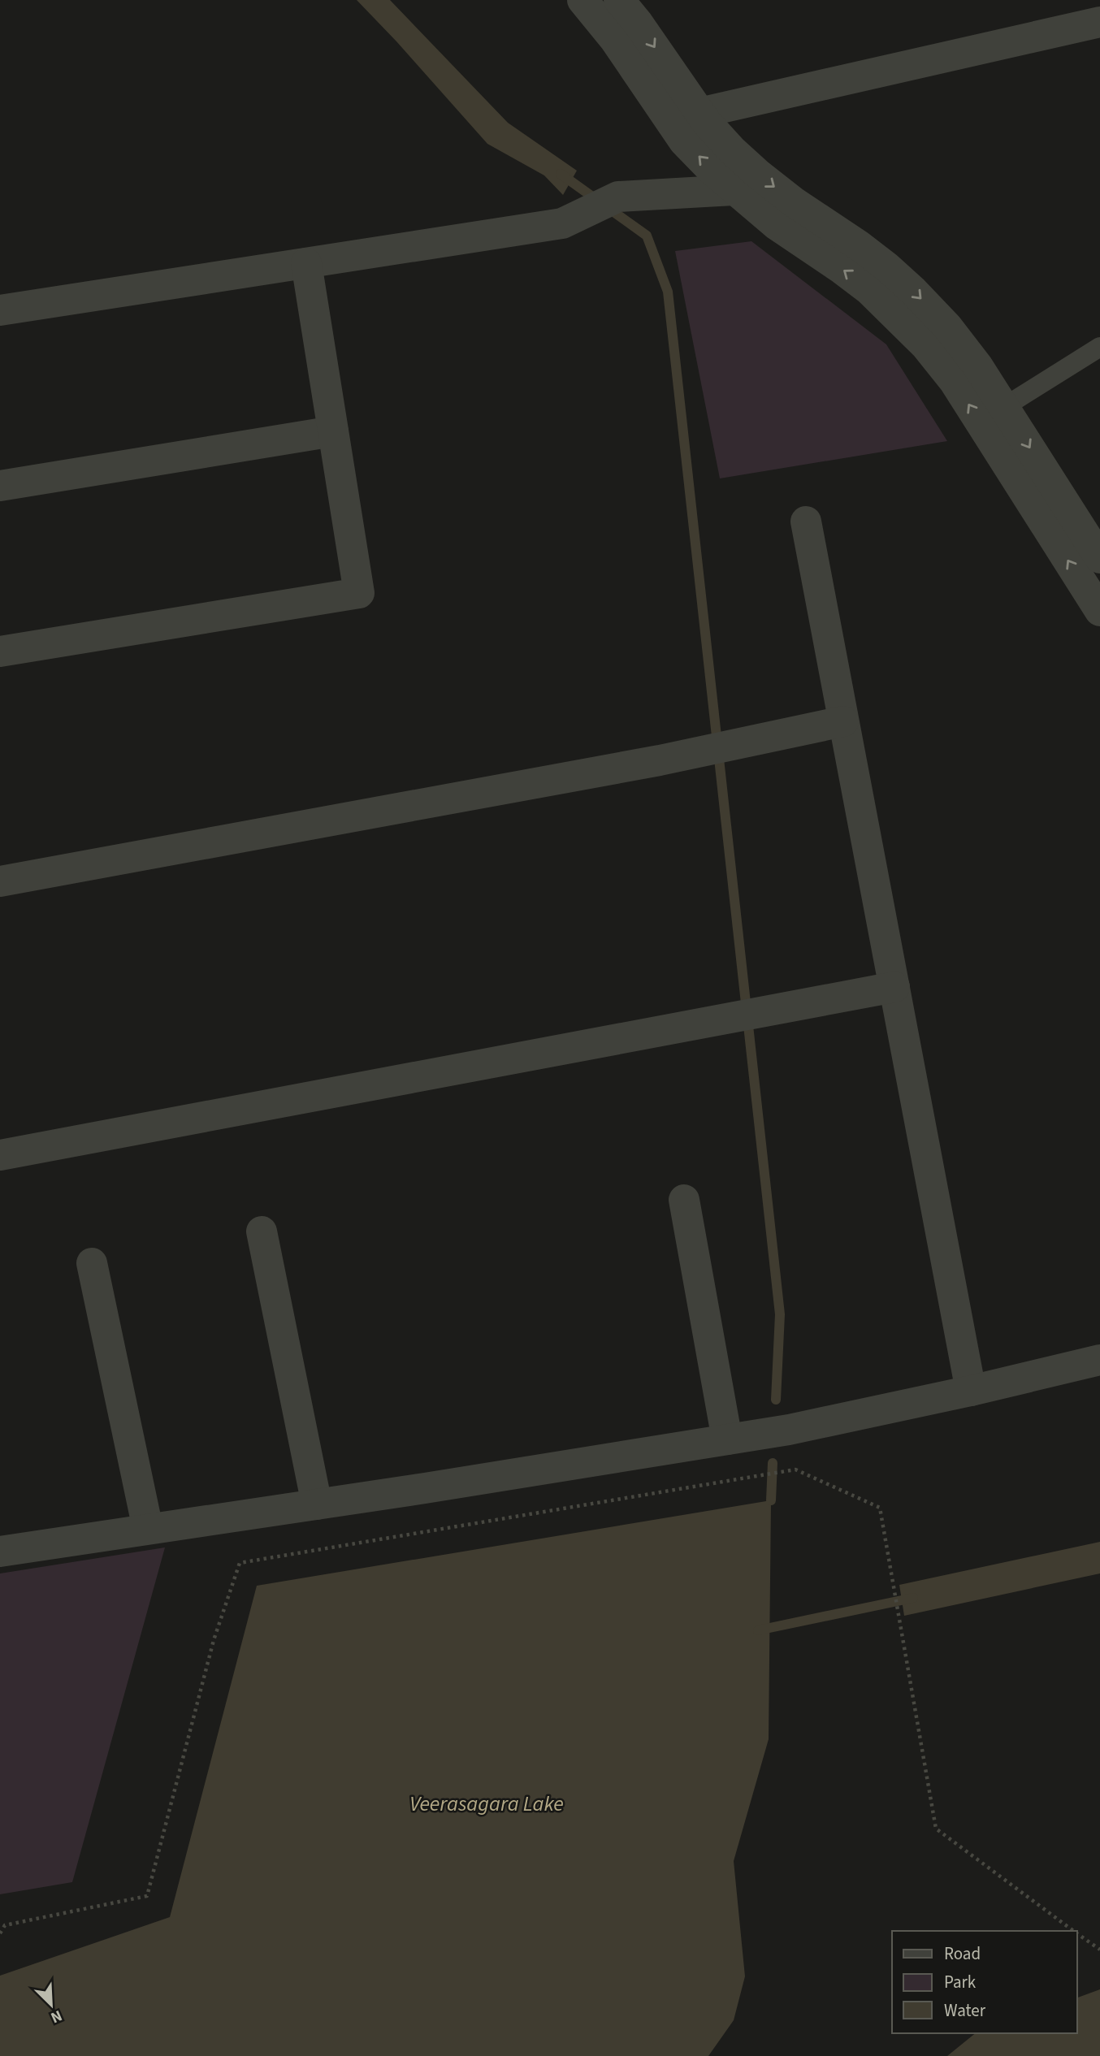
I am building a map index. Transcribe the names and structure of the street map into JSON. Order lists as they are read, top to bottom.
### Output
{
  "water": ["Veerasagara Lake"],
  "legend": ["Road", "Park", "Water"],
  "north": "bottom right"
}
